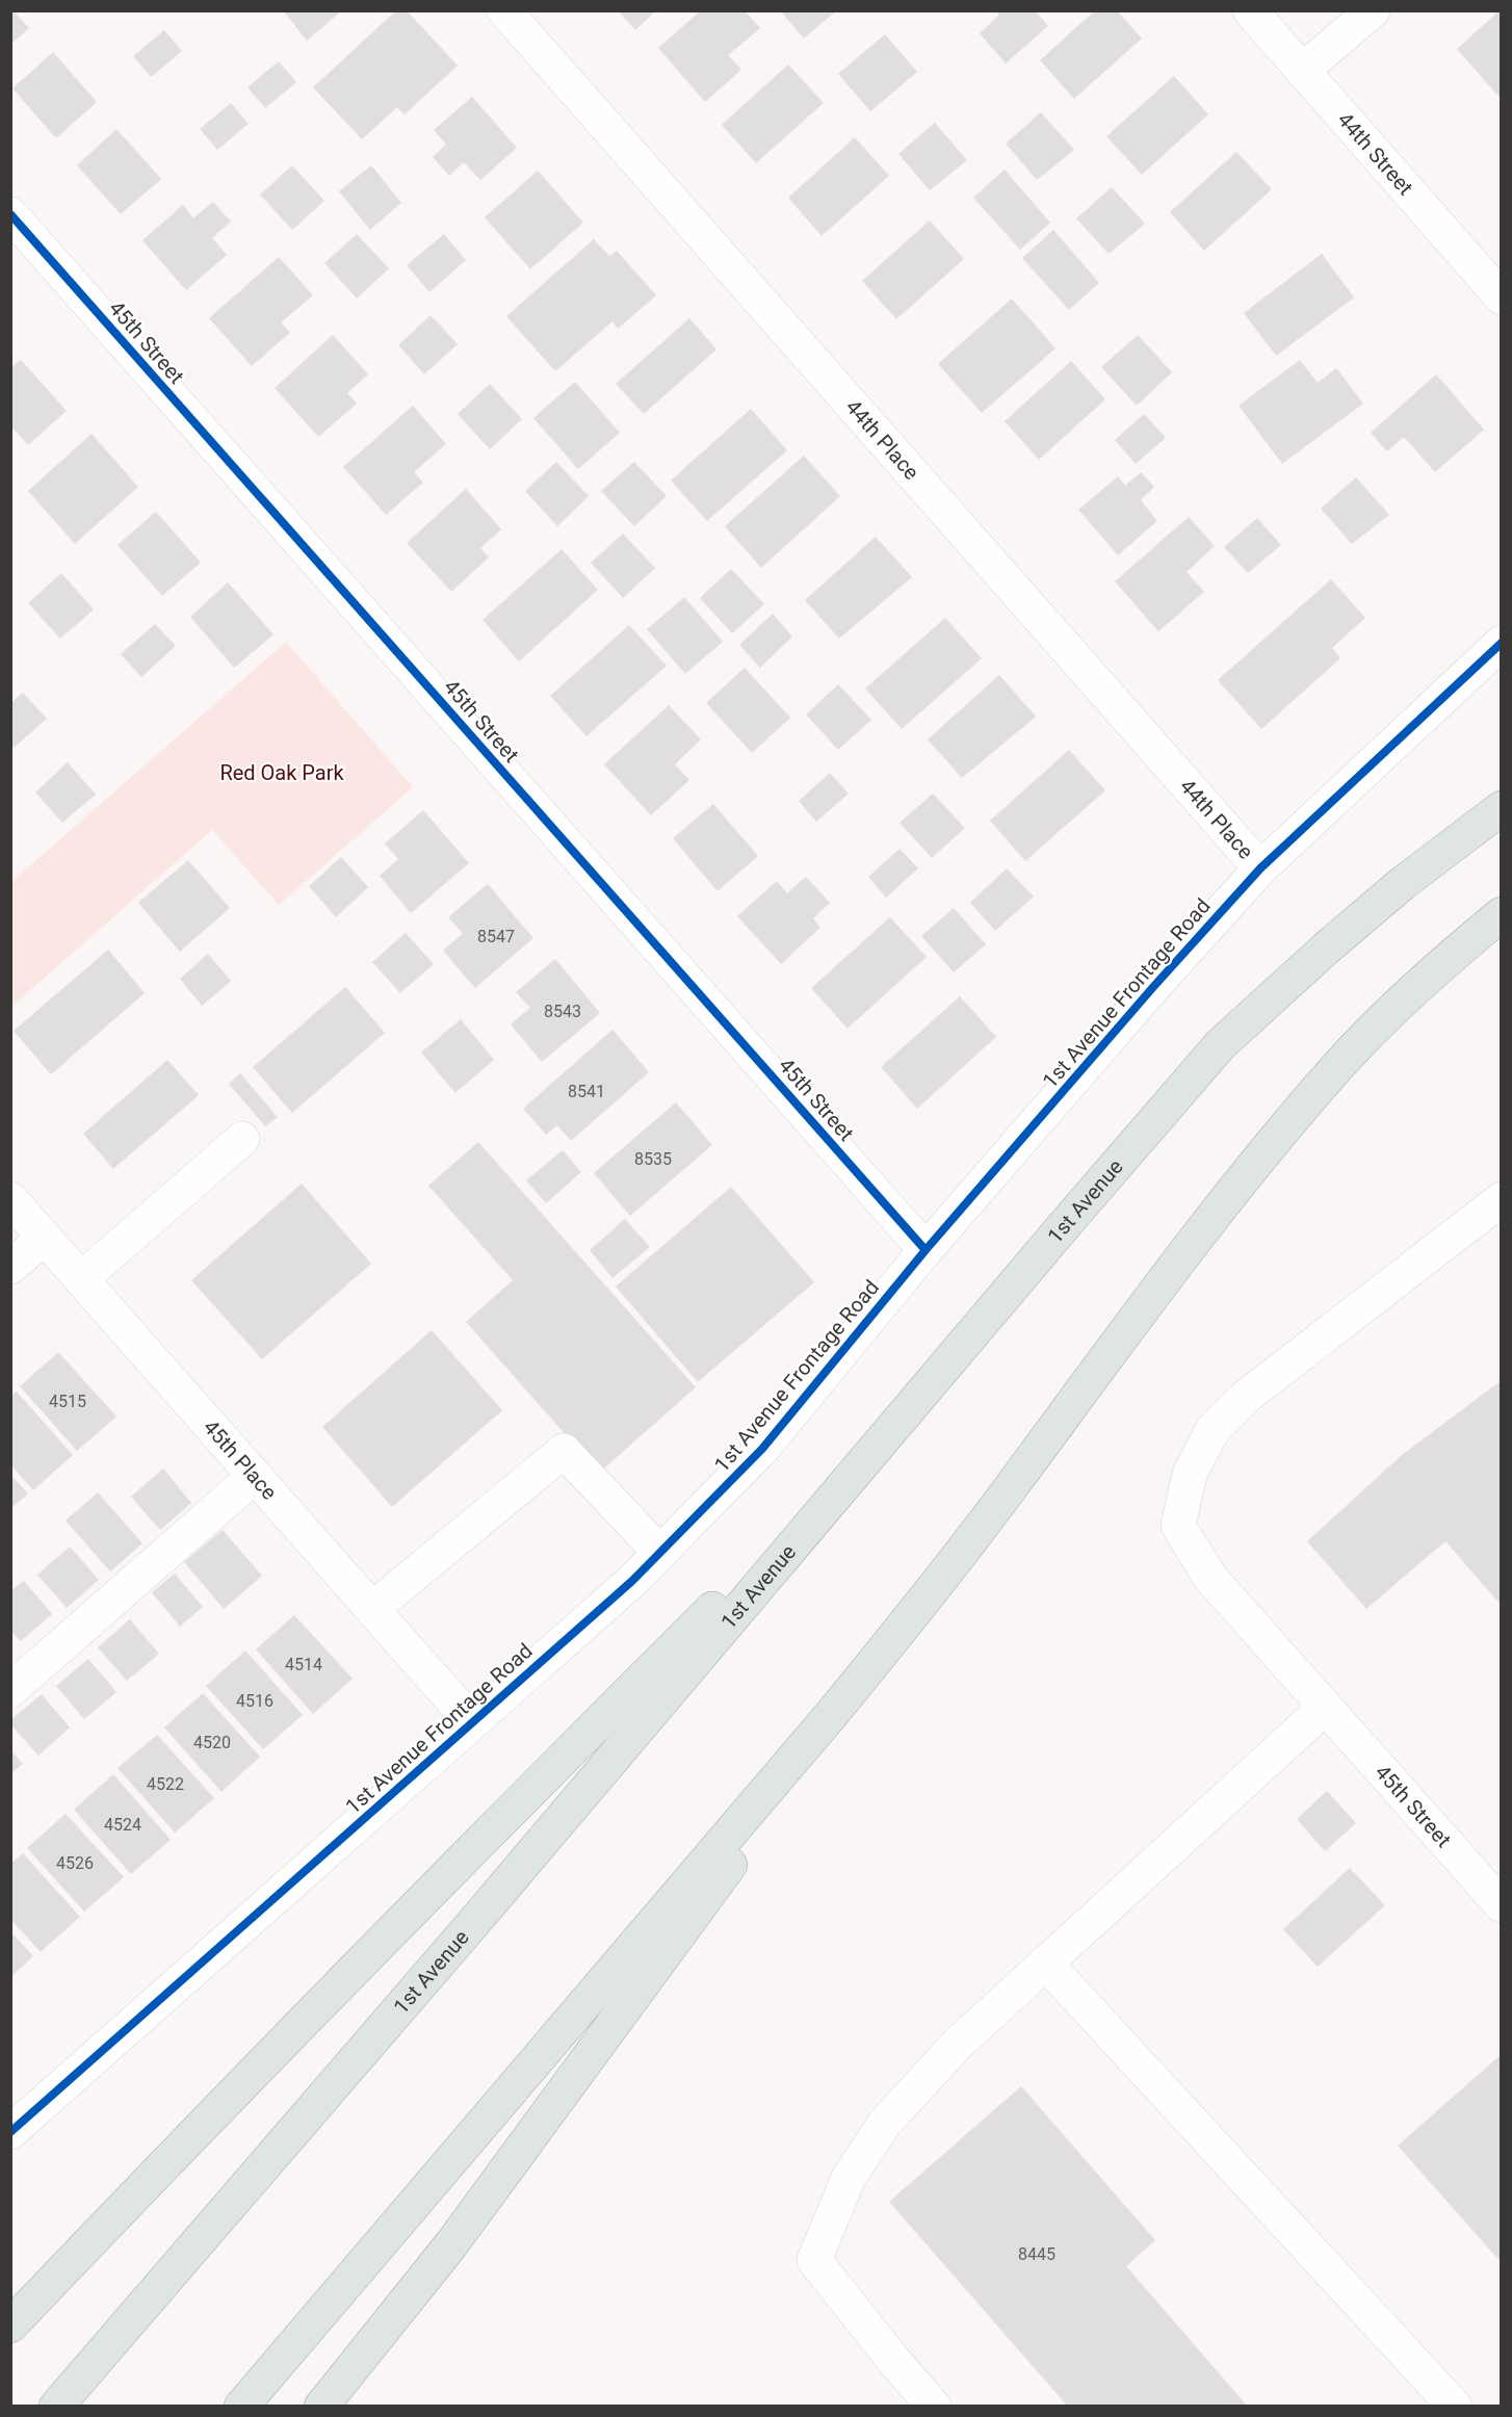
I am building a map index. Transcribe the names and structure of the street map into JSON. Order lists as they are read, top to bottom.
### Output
{
  "streets": {
    "main road": ["1st Avenue"],
    "street": [
      "44th Street",
      "45th Street",
      "44th Place",
      "1st Avenue Frontage Road",
      "45th Place"
    ]
  },
  "crossings": [
    ["45th Street", "1st Avenue Frontage Road"],
    ["44th Place", "1st Avenue Frontage Road"],
    ["1st Avenue Frontage Road", "45th Place"]
  ],
  "parks": ["Red Oak Park"],
  "house_numbers": [
    "8547",
    "8543",
    "8541",
    "8535",
    "4515",
    "4514",
    "4516",
    "4520",
    "4522",
    "4524",
    "4526",
    "8445"
  ]
}
